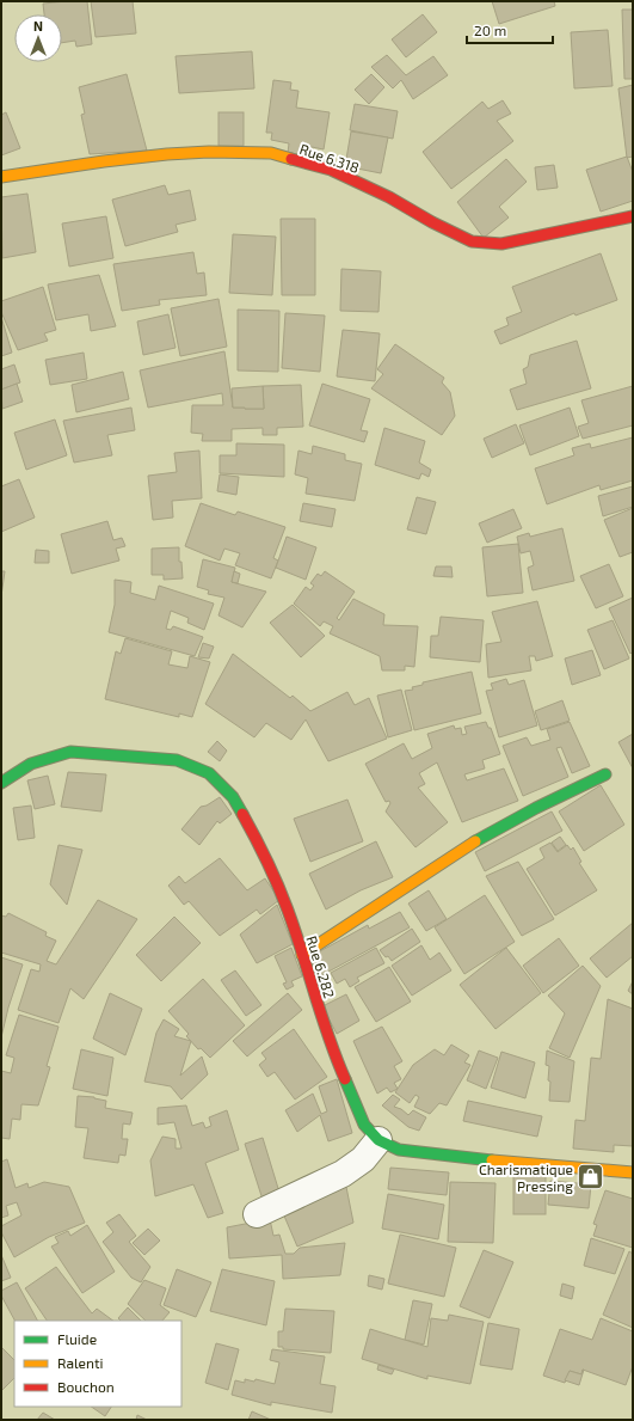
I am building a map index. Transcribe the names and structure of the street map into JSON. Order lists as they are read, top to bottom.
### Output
{
  "streets": {
    "street": ["Rue 6.318", "Rue 6.282"]
  },
  "places": {
    "shop": ["Charismatique Pressing"]
  },
  "legend": ["Fluide", "Ralenti", "Bouchon"],
  "scale_bar": "20 m",
  "north": "top"
}
